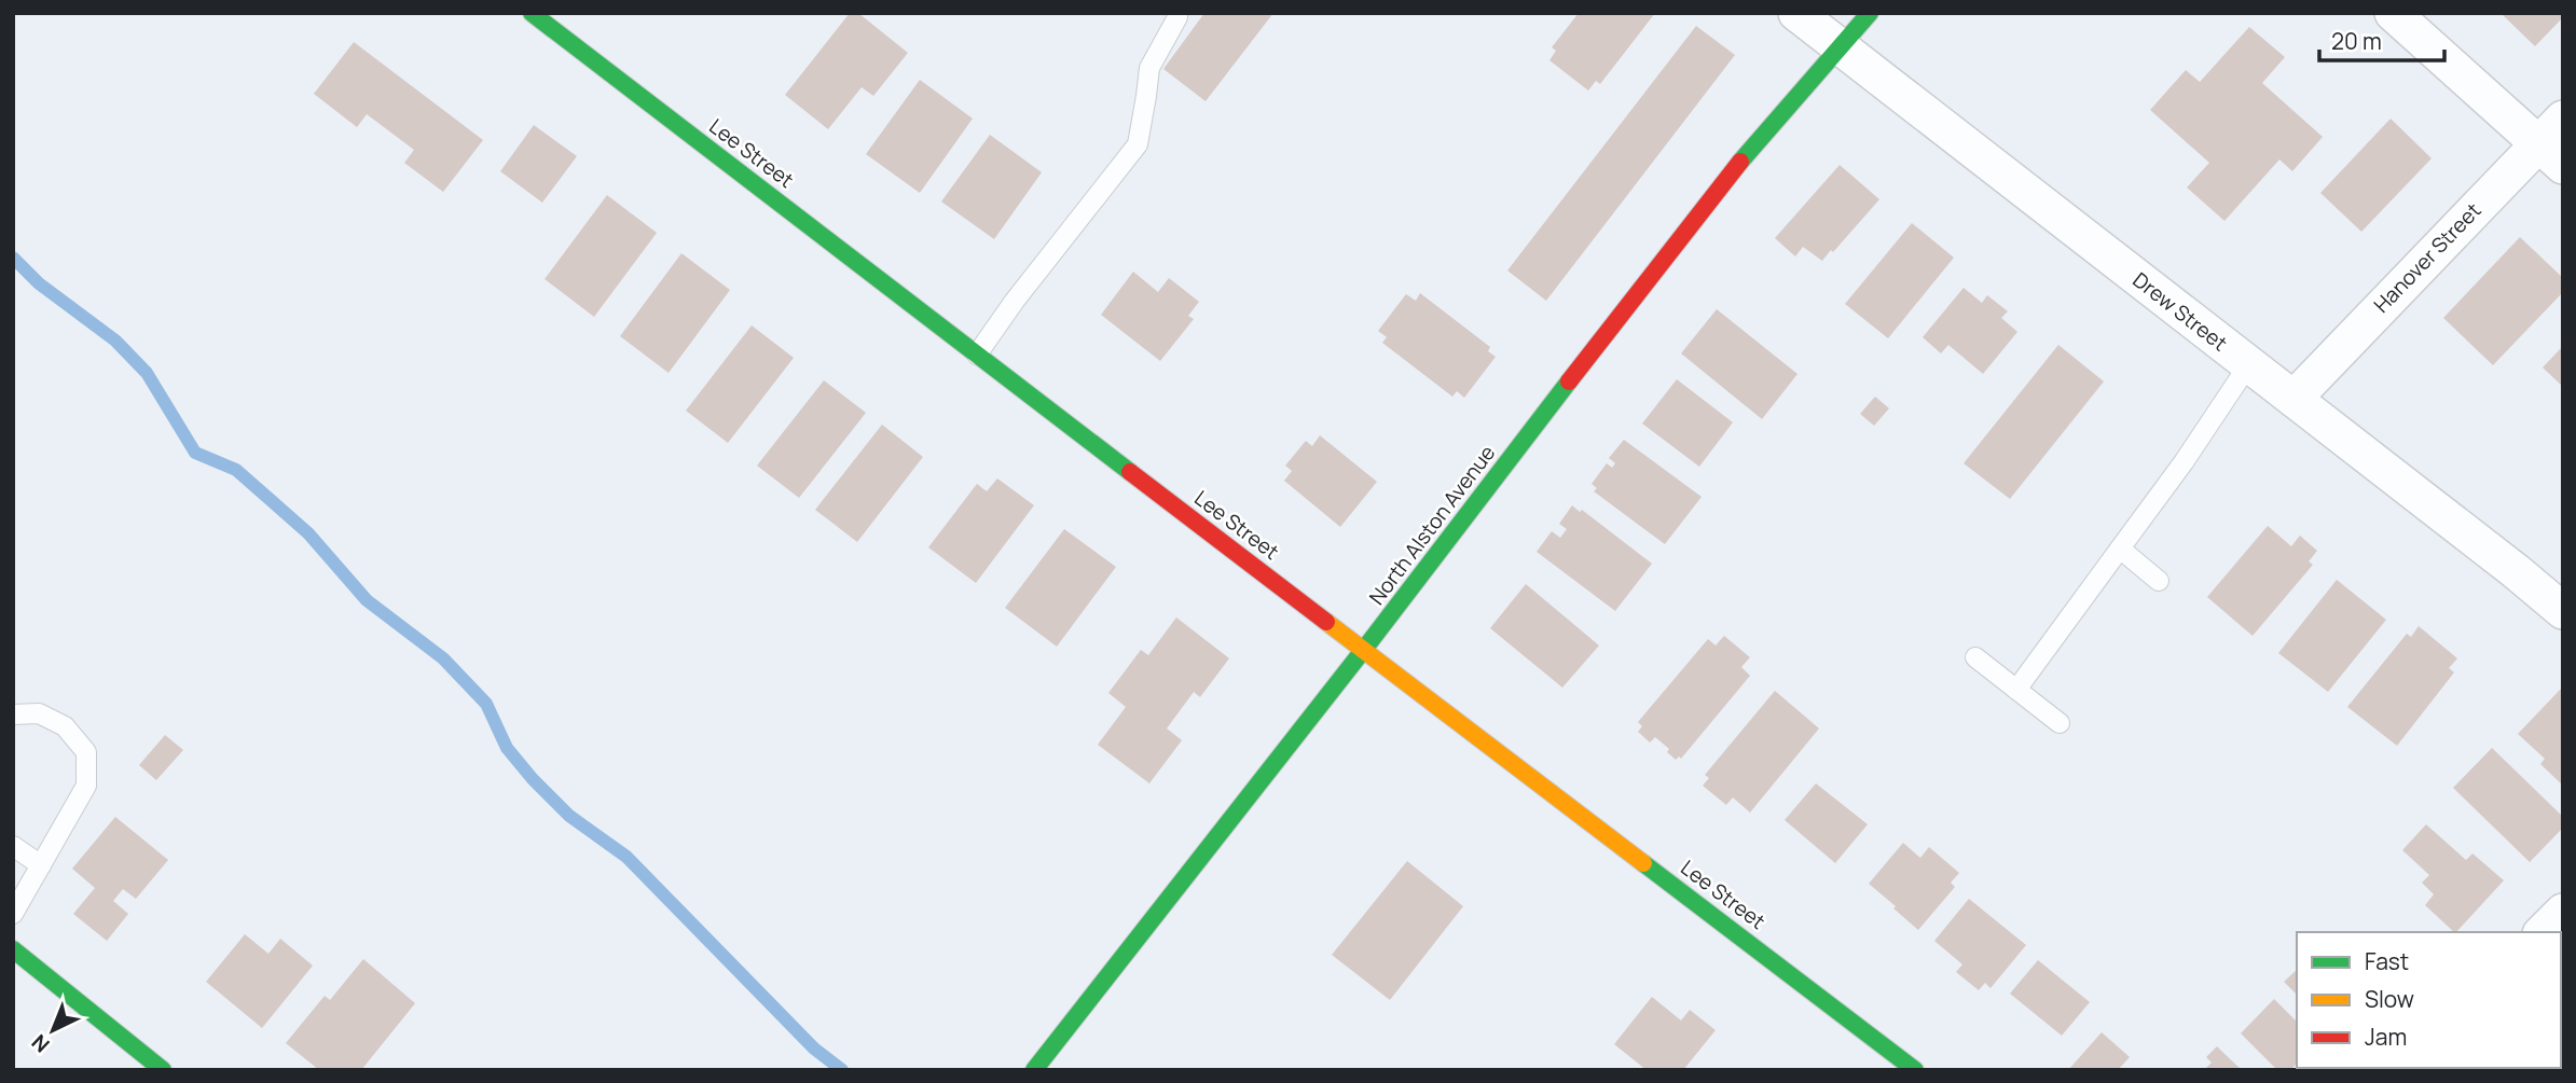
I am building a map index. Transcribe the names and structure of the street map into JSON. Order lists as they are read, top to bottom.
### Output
{
  "streets": {
    "street": [
      "Lee Street",
      "Hanover Street",
      "Drew Street",
      "North Alston Avenue"
    ]
  },
  "crossings": [
    ["Lee Street", "North Alston Avenue"],
    ["Hanover Street", "Drew Street"],
    ["Drew Street", "North Alston Avenue"]
  ],
  "legend": ["Fast", "Slow", "Jam"],
  "scale_bar": "20 m",
  "north": "bottom left"
}
